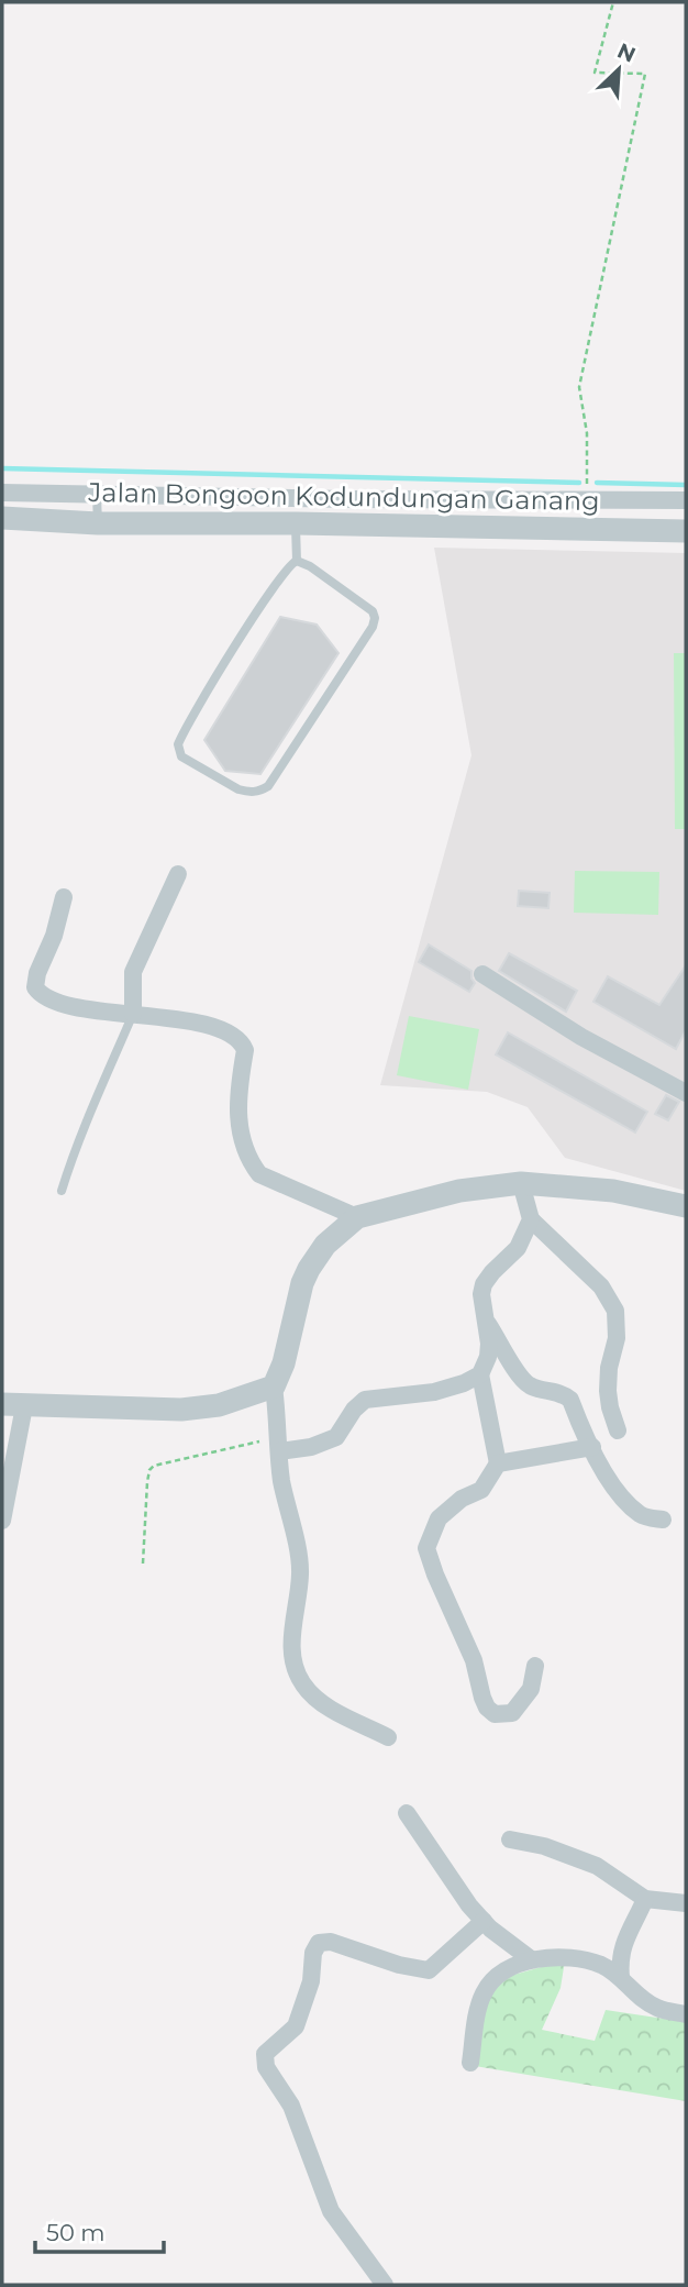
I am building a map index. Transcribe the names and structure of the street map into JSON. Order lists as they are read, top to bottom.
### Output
{
  "streets": {
    "street": ["Jalan Bongoon Kodundungan Ganang"]
  },
  "scale_bar": "50 m",
  "north": "top right"
}
